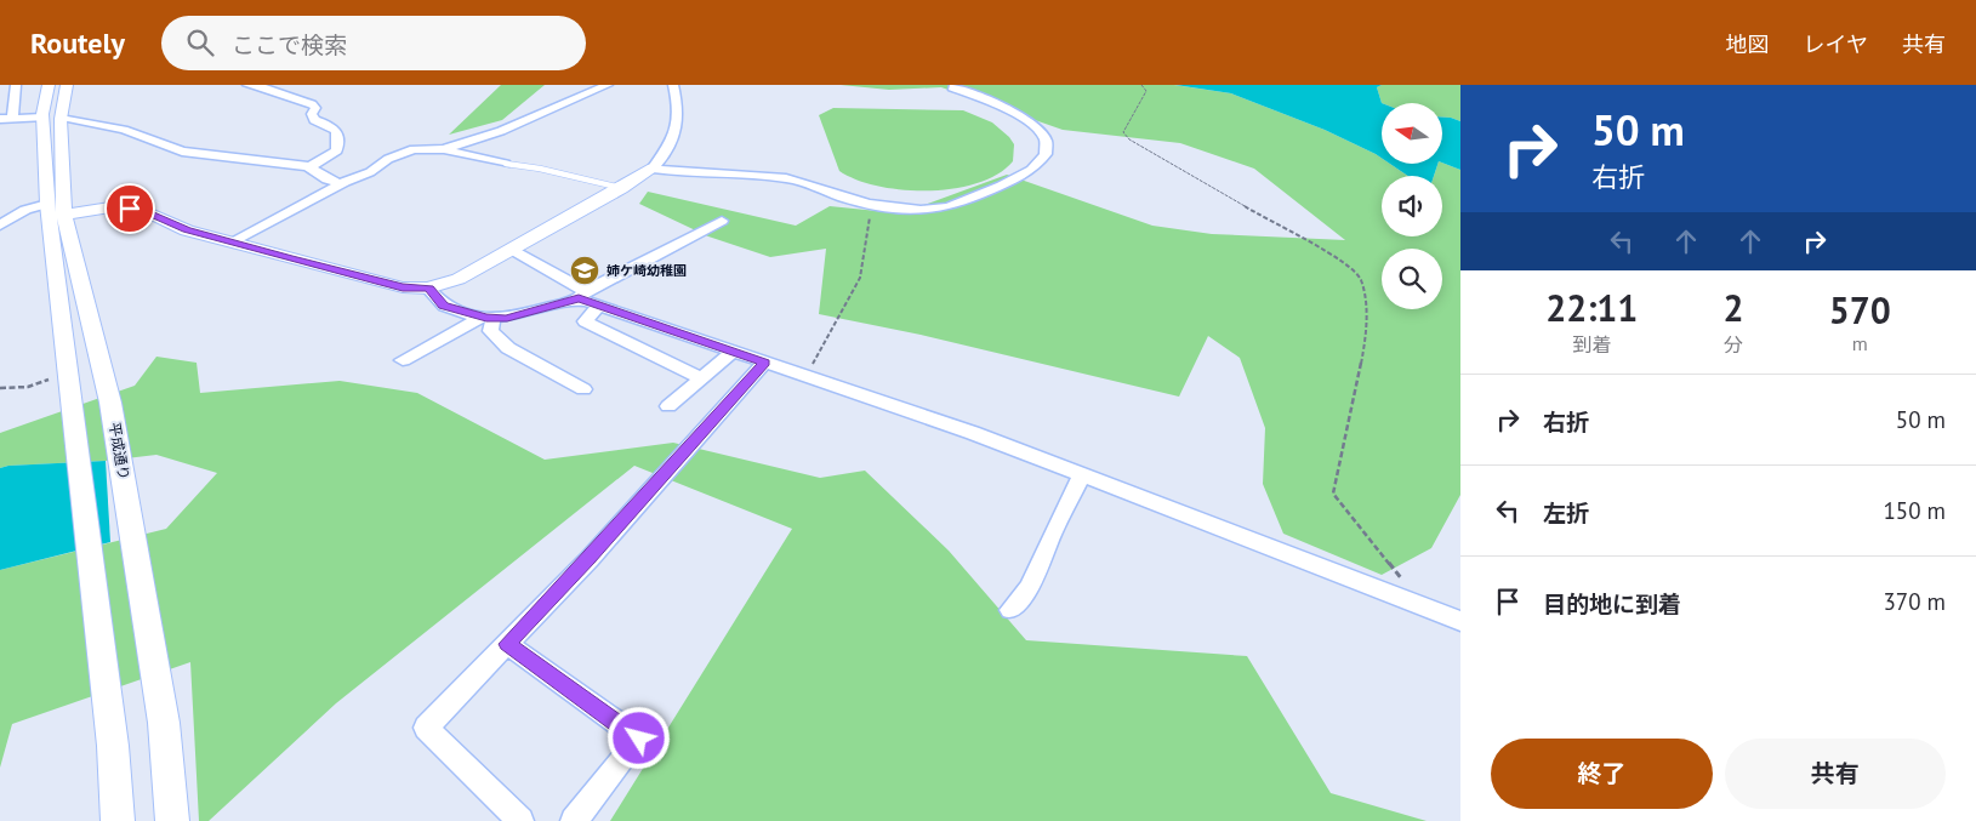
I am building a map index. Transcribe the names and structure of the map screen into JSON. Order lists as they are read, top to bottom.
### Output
{
  "streets": {
    "street": ["平成通り"]
  },
  "places": {
    "school or university": ["姉ケ崎幼稚園"]
  },
  "north": "left",
  "page": {
    "header": "Routely",
    "search": "ここで検索",
    "nav": ["地図", "レイヤ", "共有"],
    "turn": ["50 m", "右折"],
    "eta": [
      "22:11",
      "到着",
      "2",
      "分",
      "570",
      "m"
    ],
    "list": [
      {
        "name": "右折",
        "value": "50 m"
      },
      {
        "name": "左折",
        "value": "150 m"
      },
      {
        "name": "目的地に到着",
        "value": "370 m"
      }
    ],
    "buttons": ["終了", "共有"]
  }
}
